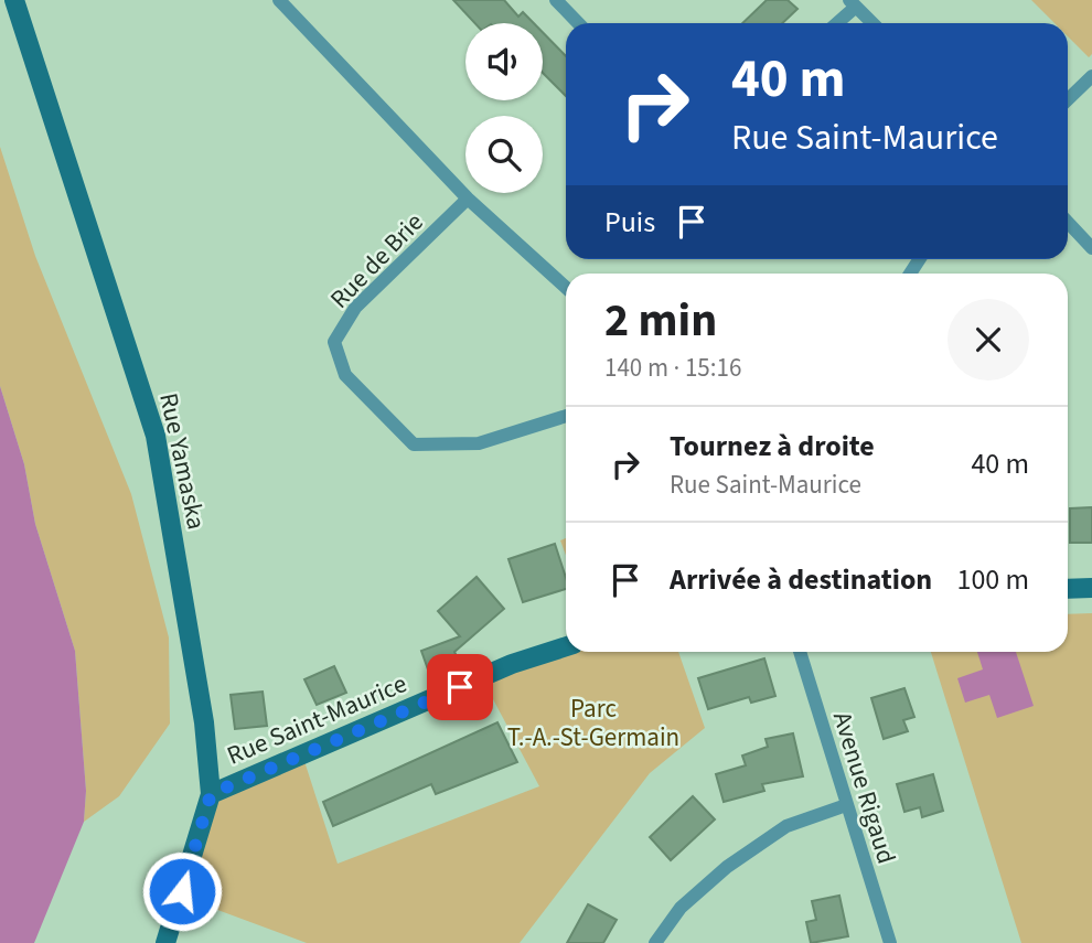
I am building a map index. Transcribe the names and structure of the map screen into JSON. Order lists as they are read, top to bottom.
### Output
{
  "streets": {
    "street": [
      "Rue de Brie",
      "Rue Yamaska",
      "Rue Saint-Maurice",
      "Avenue Rigaud"
    ]
  },
  "crossings": [
    ["Rue Yamaska", "Rue Saint-Maurice"]
  ],
  "parks": ["Parc T.-A.-St-Germain"],
  "page": {
    "turn": ["40 m", "Rue Saint-Maurice"],
    "then": "Puis",
    "heading": ["2 min", "140 m · 15:16"],
    "list": [
      {
        "name": "Tournez à droite",
        "note": "Rue Saint-Maurice",
        "value": "40 m"
      },
      {
        "name": "Arrivée à destination",
        "value": "100 m"
      }
    ]
  }
}
